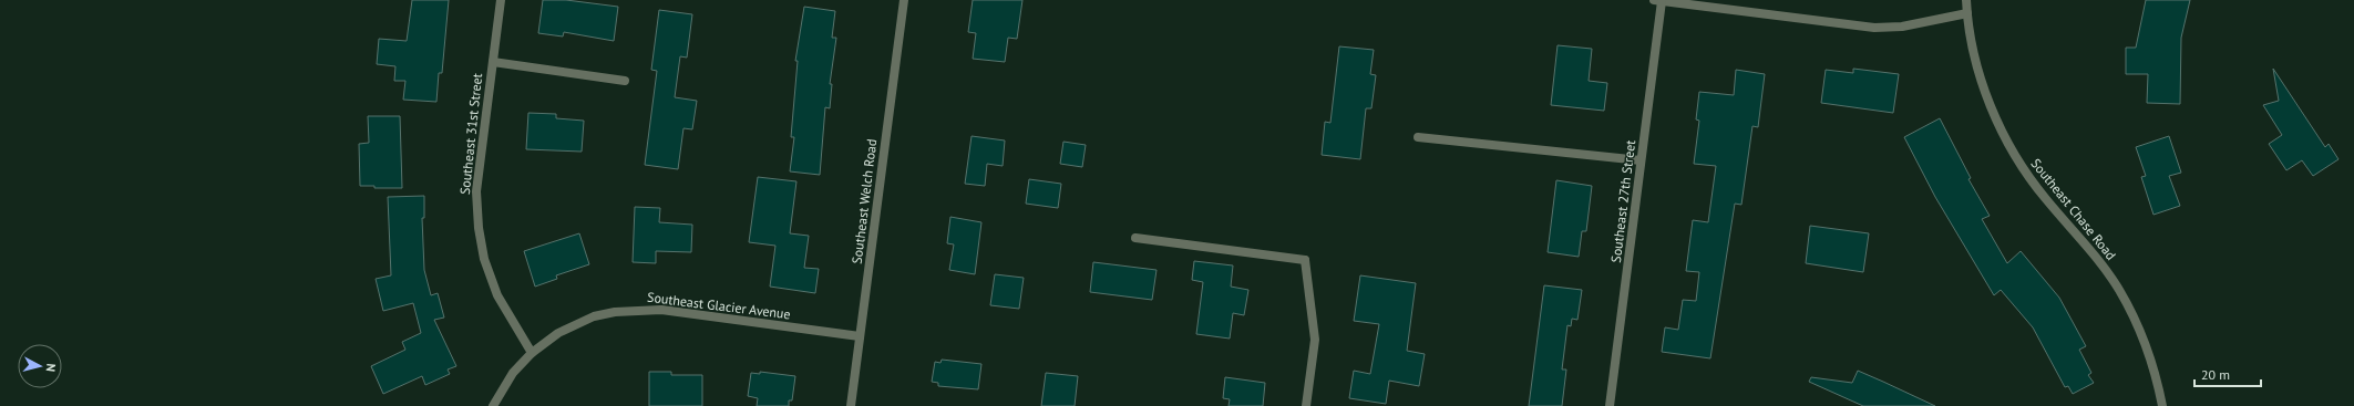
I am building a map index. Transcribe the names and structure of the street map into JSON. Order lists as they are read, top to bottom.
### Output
{
  "streets": {
    "street": [
      "Southeast 31st Street",
      "Southeast Welch Road",
      "Southeast 27th Street",
      "Southeast Chase Road",
      "Southeast Glacier Avenue"
    ]
  },
  "crossings": [
    ["Southeast 31st Street", "Southeast Glacier Avenue"],
    ["Southeast Welch Road", "Southeast Glacier Avenue"]
  ],
  "scale_bar": "20 m",
  "north": "right"
}
